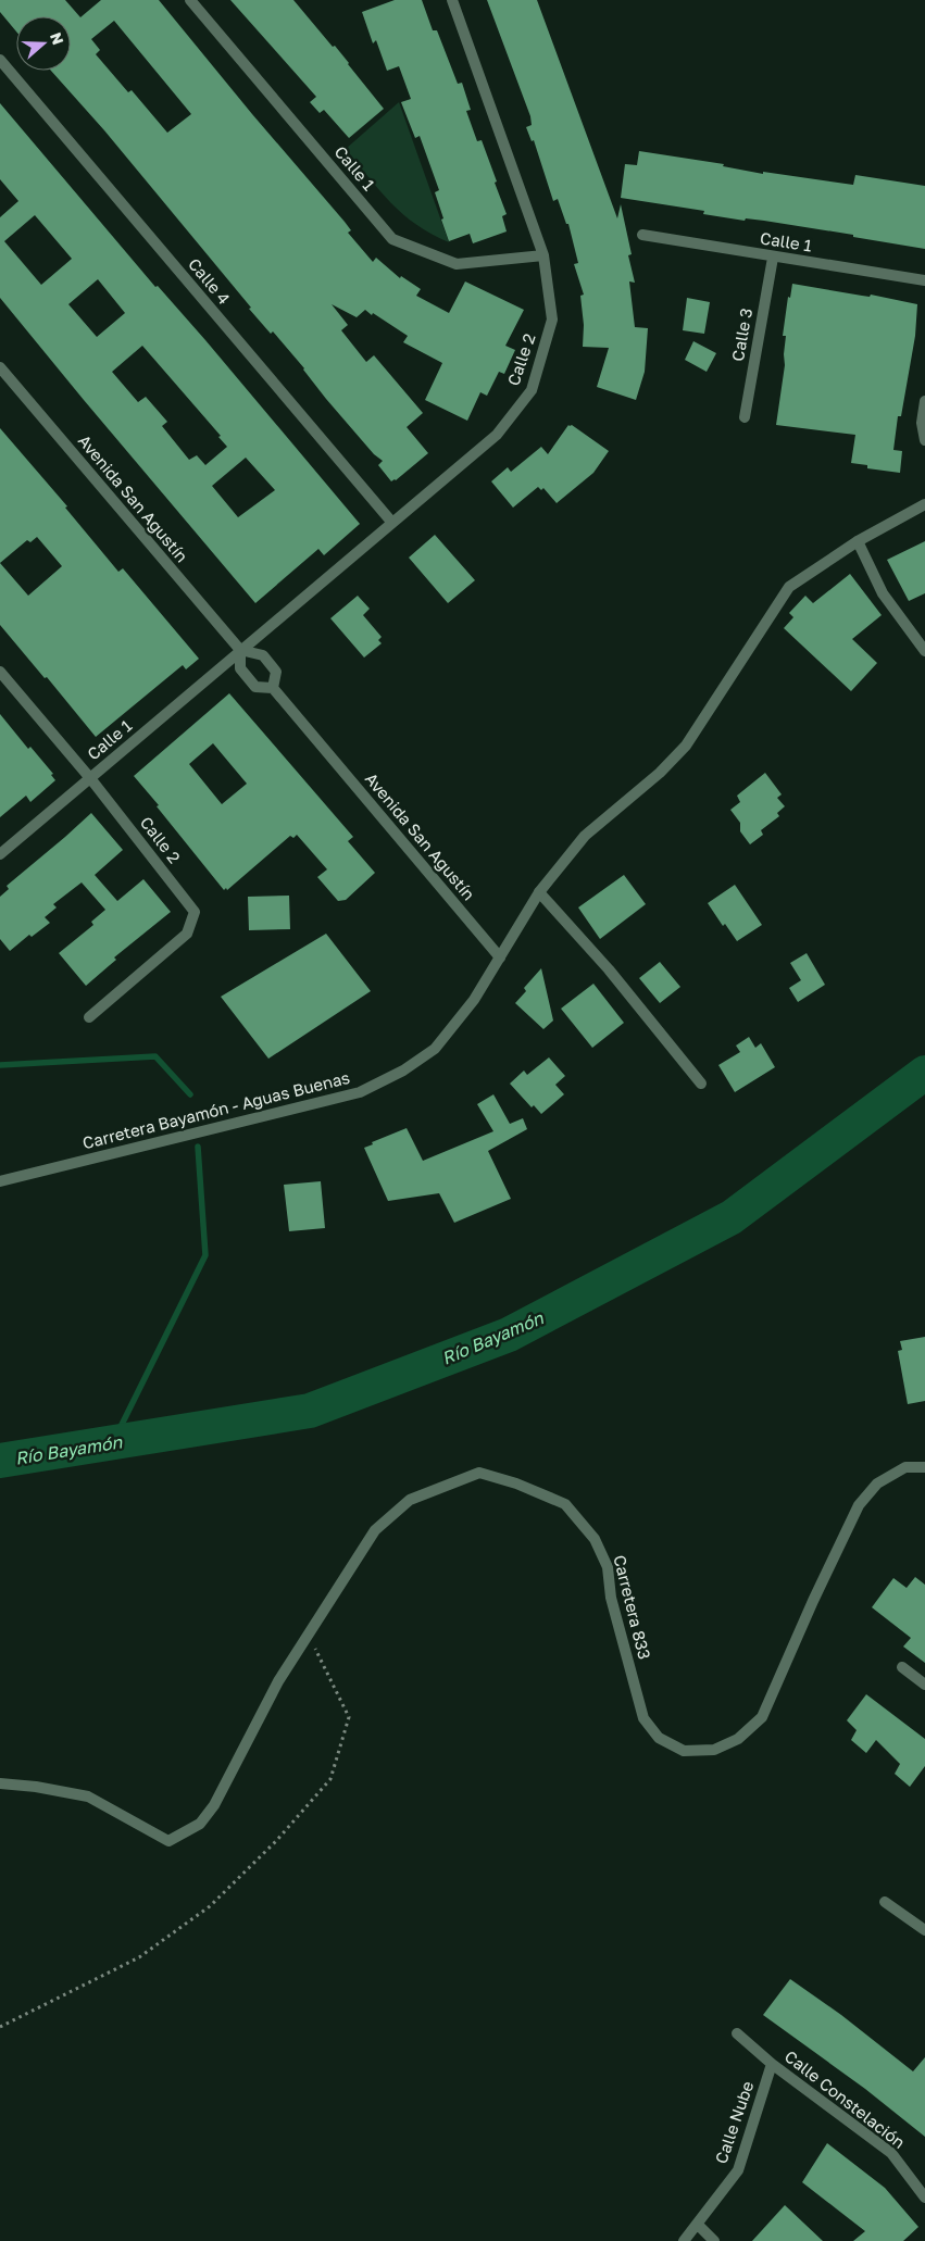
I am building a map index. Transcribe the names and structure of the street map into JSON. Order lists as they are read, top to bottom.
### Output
{
  "streets": {
    "street": [
      "Calle 1",
      "Calle 4",
      "Calle 3",
      "Calle 2",
      "Avenida San Agustín",
      "Carretera Bayamón - Aguas Buenas",
      "Carretera 833",
      "Calle Constelación",
      "Calle Nube"
    ]
  },
  "crossings": [
    ["Calle 1", "Calle 3"],
    ["Calle 1", "Calle 2"],
    ["Calle 1", "Avenida San Agustín"],
    ["Calle 4", "Calle 2"],
    ["Calle 2", "Avenida San Agustín"],
    ["Avenida San Agustín", "Carretera Bayamón - Aguas Buenas"],
    ["Calle Constelación", "Calle Nube"]
  ],
  "water": ["Río Bayamón"],
  "north": "right"
}
